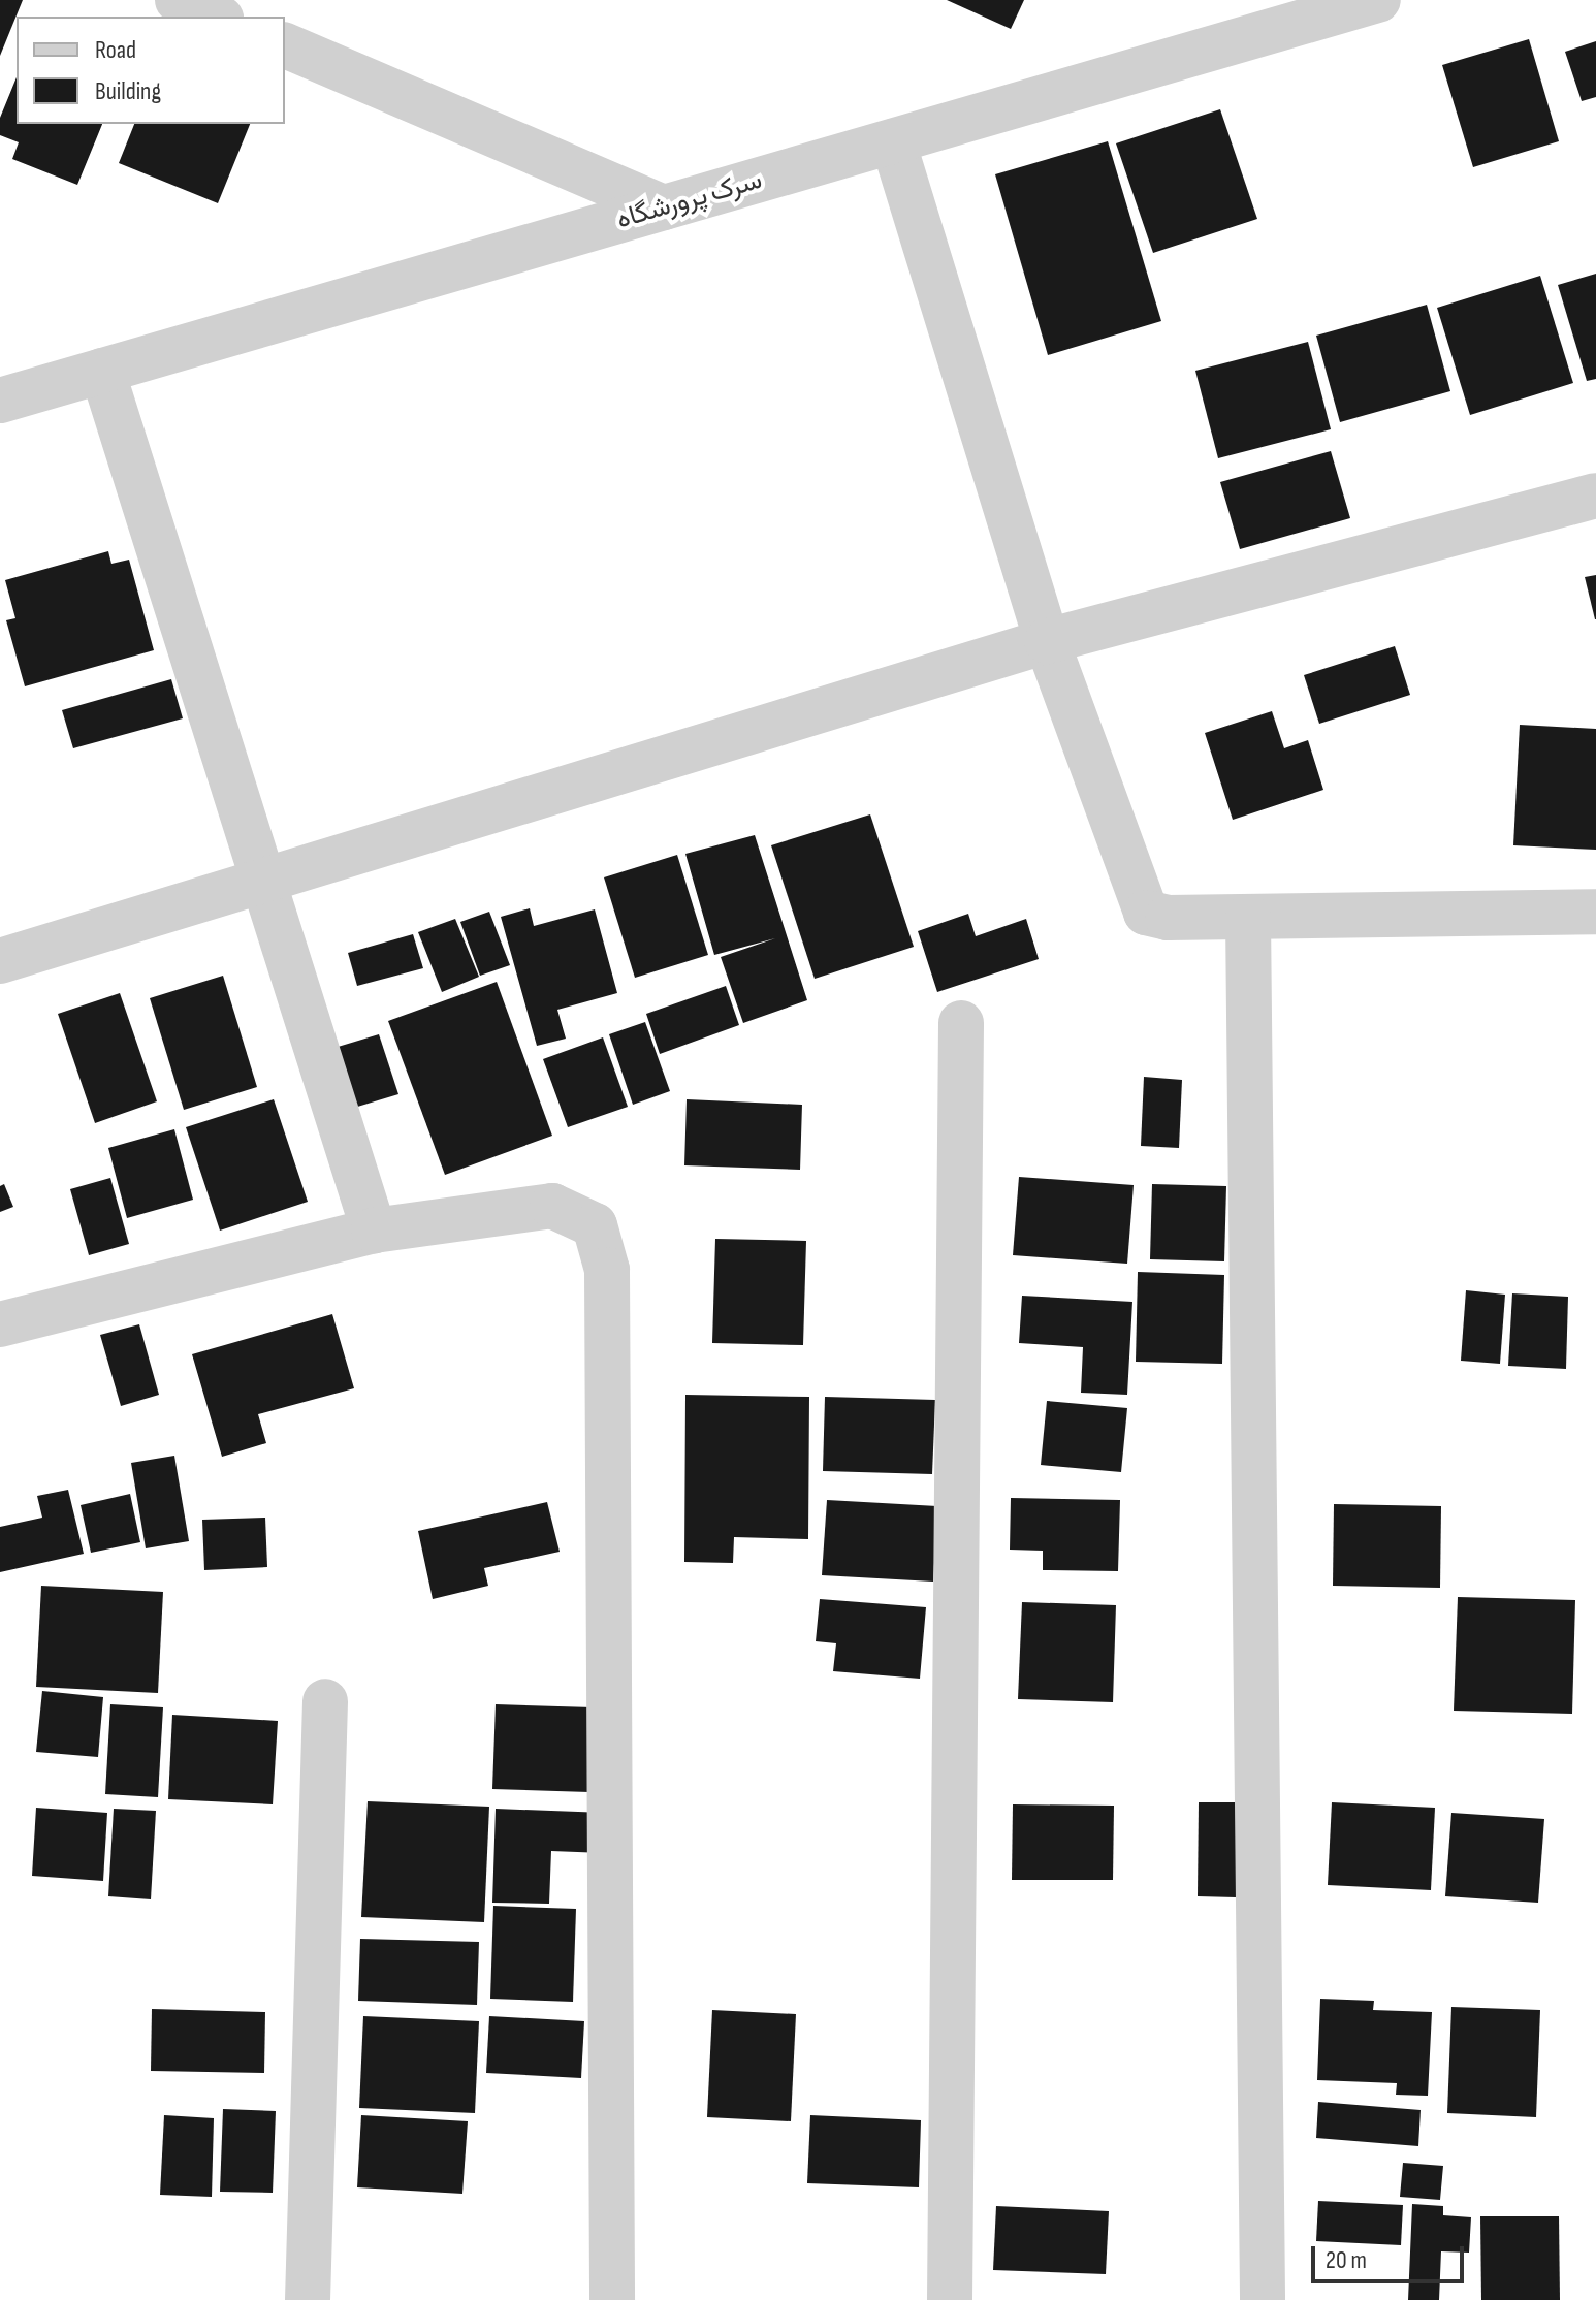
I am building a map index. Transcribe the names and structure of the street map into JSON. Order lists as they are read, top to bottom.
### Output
{
  "streets": {
    "street": ["سرک پرورشگاه"]
  },
  "legend": ["Road", "Building"],
  "scale_bar": "20 m"
}
